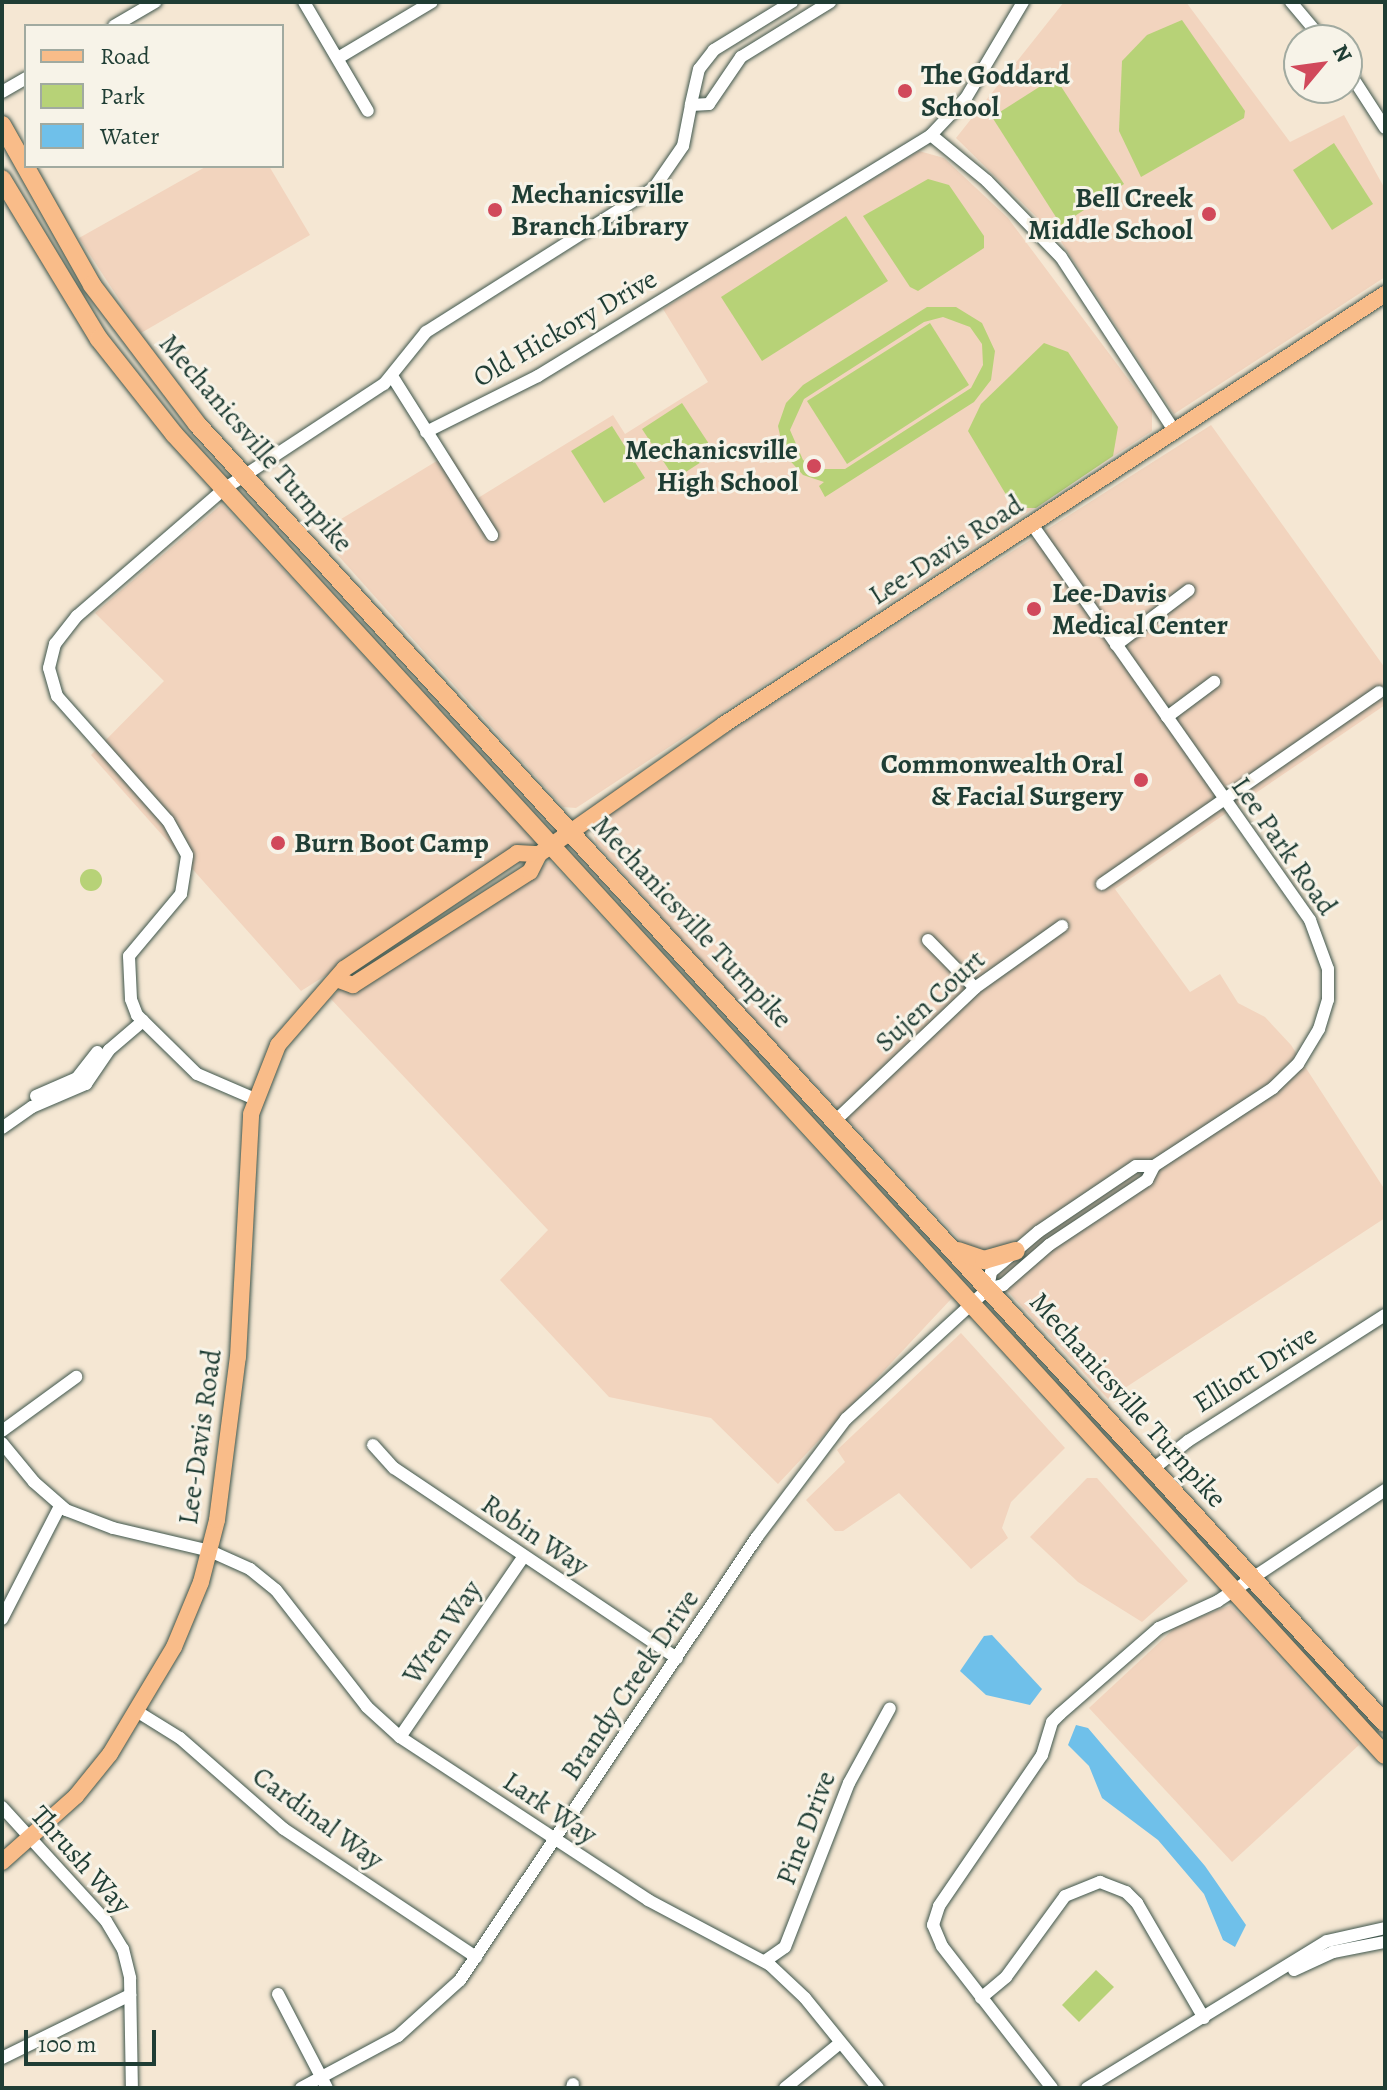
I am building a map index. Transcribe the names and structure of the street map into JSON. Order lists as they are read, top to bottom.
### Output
{
  "streets": {
    "highway": ["Mechanicsville Turnpike"],
    "main road": ["Lee-Davis Road"],
    "street": [
      "Old Hickory Drive",
      "Lee Park Road",
      "Sujen Court",
      "Elliott Drive",
      "Robin Way",
      "Wren Way",
      "Brandy Creek Drive",
      "Lark Way",
      "Cardinal Way",
      "Pine Drive",
      "Thrush Way"
    ]
  },
  "crossings": [
    ["Mechanicsville Turnpike", "Lee-Davis Road"],
    ["Mechanicsville Turnpike", "Lee Park Road"],
    ["Mechanicsville Turnpike", "Sujen Court"],
    ["Mechanicsville Turnpike", "Elliott Drive"],
    ["Mechanicsville Turnpike", "Brandy Creek Drive"],
    ["Lee-Davis Road", "Lee Park Road"],
    ["Lee-Davis Road", "Lark Way"],
    ["Lee-Davis Road", "Cardinal Way"],
    ["Lee-Davis Road", "Thrush Way"],
    ["Lee Park Road", "Brandy Creek Drive"],
    ["Robin Way", "Wren Way"],
    ["Robin Way", "Brandy Creek Drive"],
    ["Wren Way", "Lark Way"],
    ["Brandy Creek Drive", "Lark Way"],
    ["Brandy Creek Drive", "Cardinal Way"],
    ["Lark Way", "Pine Drive"]
  ],
  "places": [
    "The Goddard School",
    "Mechanicsville Branch Library",
    "Bell Creek Middle School",
    "Mechanicsville High School",
    "Lee-Davis Medical Center",
    "Commonwealth Oral & Facial Surgery",
    "Burn Boot Camp"
  ],
  "legend": ["Road", "Park", "Water"],
  "scale_bar": "100 m",
  "north": "top right"
}
